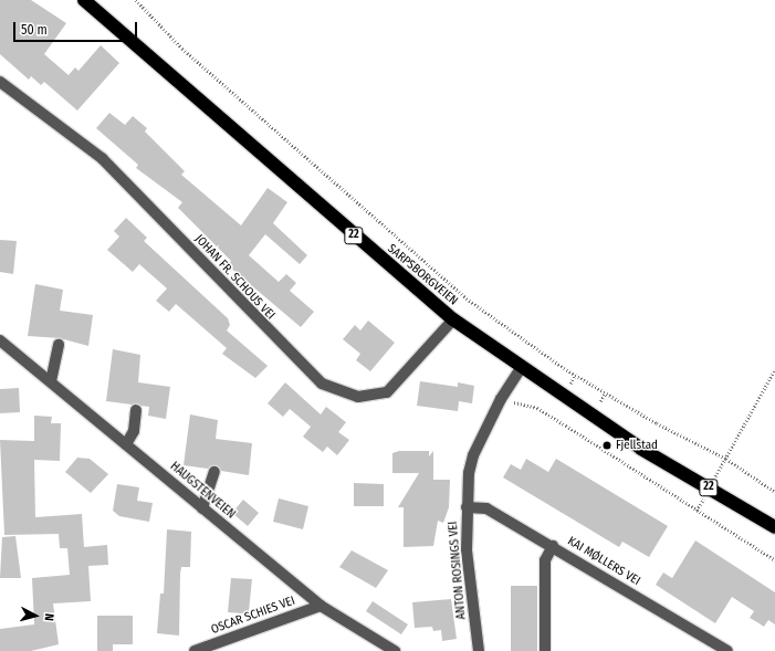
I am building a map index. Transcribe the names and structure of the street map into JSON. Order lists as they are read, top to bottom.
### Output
{
  "streets": {
    "highway": ["22", "SARPSBORGVEIEN"],
    "street": [
      "JOHAN FR. SCHOUS VEI",
      "HAUGSTENVEIEN",
      "KAI MØLLERS VEI",
      "ANTON ROSINGS VEI",
      "OSCAR SCHIES VEI"
    ]
  },
  "crossings": [
    ["SARPSBORGVEIEN", "JOHAN FR. SCHOUS VEI"],
    ["SARPSBORGVEIEN", "ANTON ROSINGS VEI"],
    ["HAUGSTENVEIEN", "OSCAR SCHIES VEI"],
    ["KAI MØLLERS VEI", "ANTON ROSINGS VEI"]
  ],
  "places": ["Fjellstad"],
  "scale_bar": "50 m",
  "north": "right"
}
